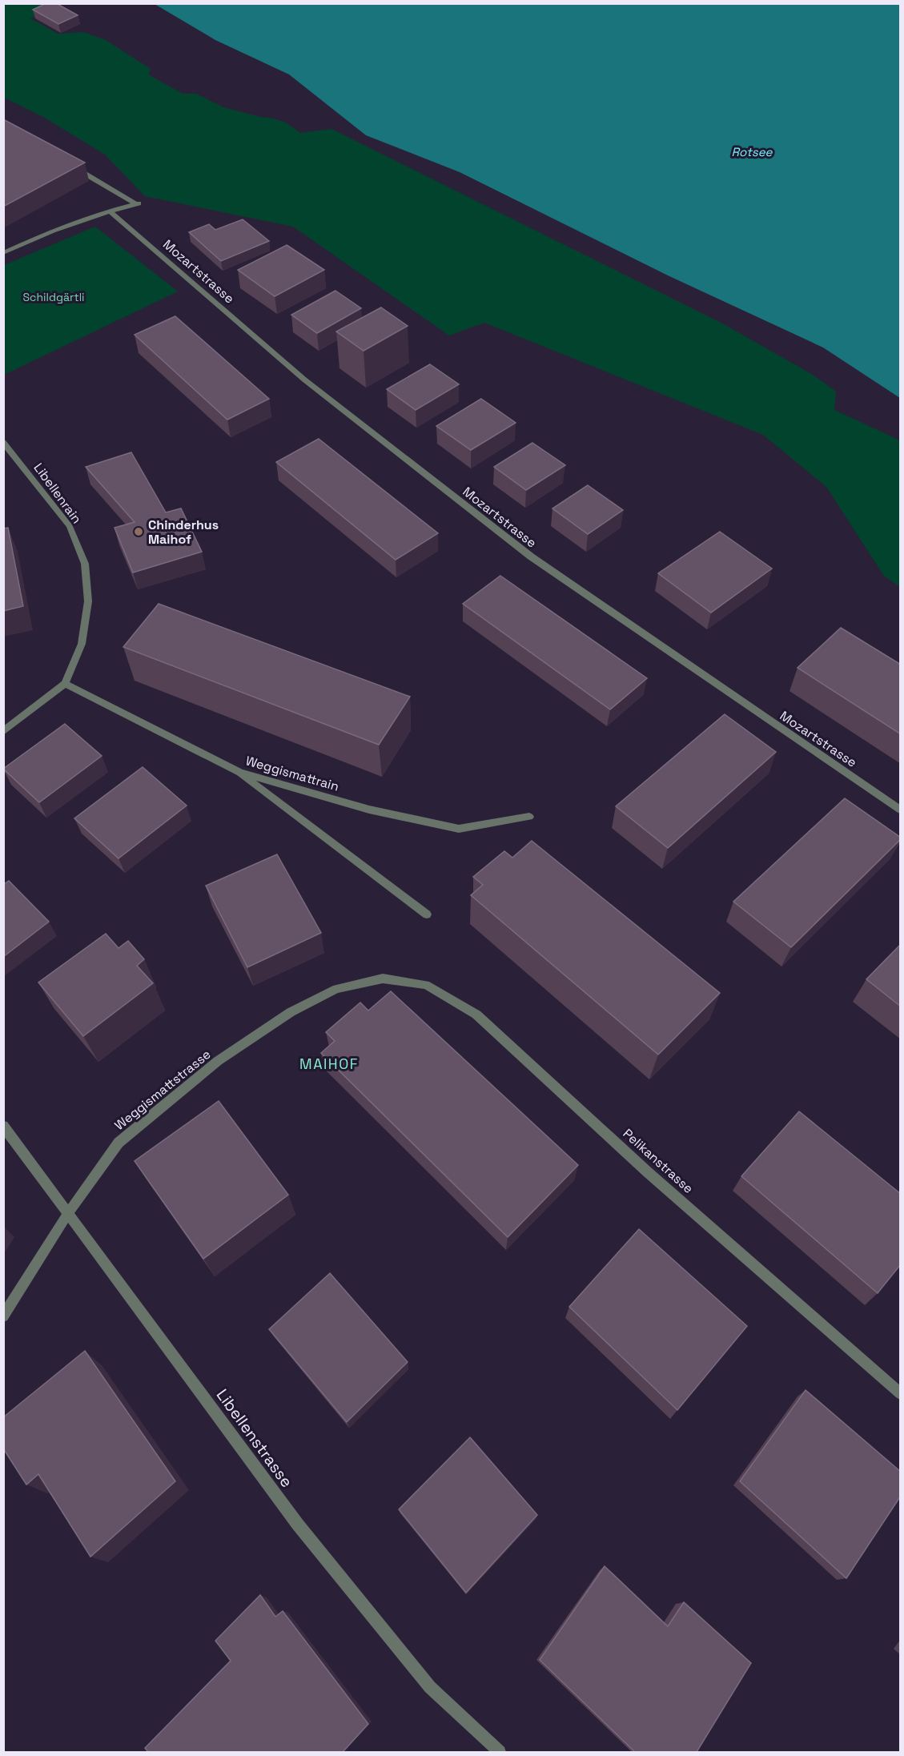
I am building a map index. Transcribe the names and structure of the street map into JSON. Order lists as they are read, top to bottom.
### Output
{
  "streets": {
    "street": [
      "Mozartstrasse",
      "Libellenrain",
      "Weggismattrain",
      "Weggismattstrasse",
      "Pelikanstrasse",
      "Libellenstrasse"
    ]
  },
  "crossings": [
    ["Libellenrain", "Weggismattrain"],
    ["Weggismattstrasse", "Pelikanstrasse"],
    ["Weggismattstrasse", "Libellenstrasse"]
  ],
  "districts": ["MAIHOF"],
  "water": ["Rotsee"],
  "parks": ["Schildgärtli"],
  "places": ["Chinderhus Maihof"]
}
